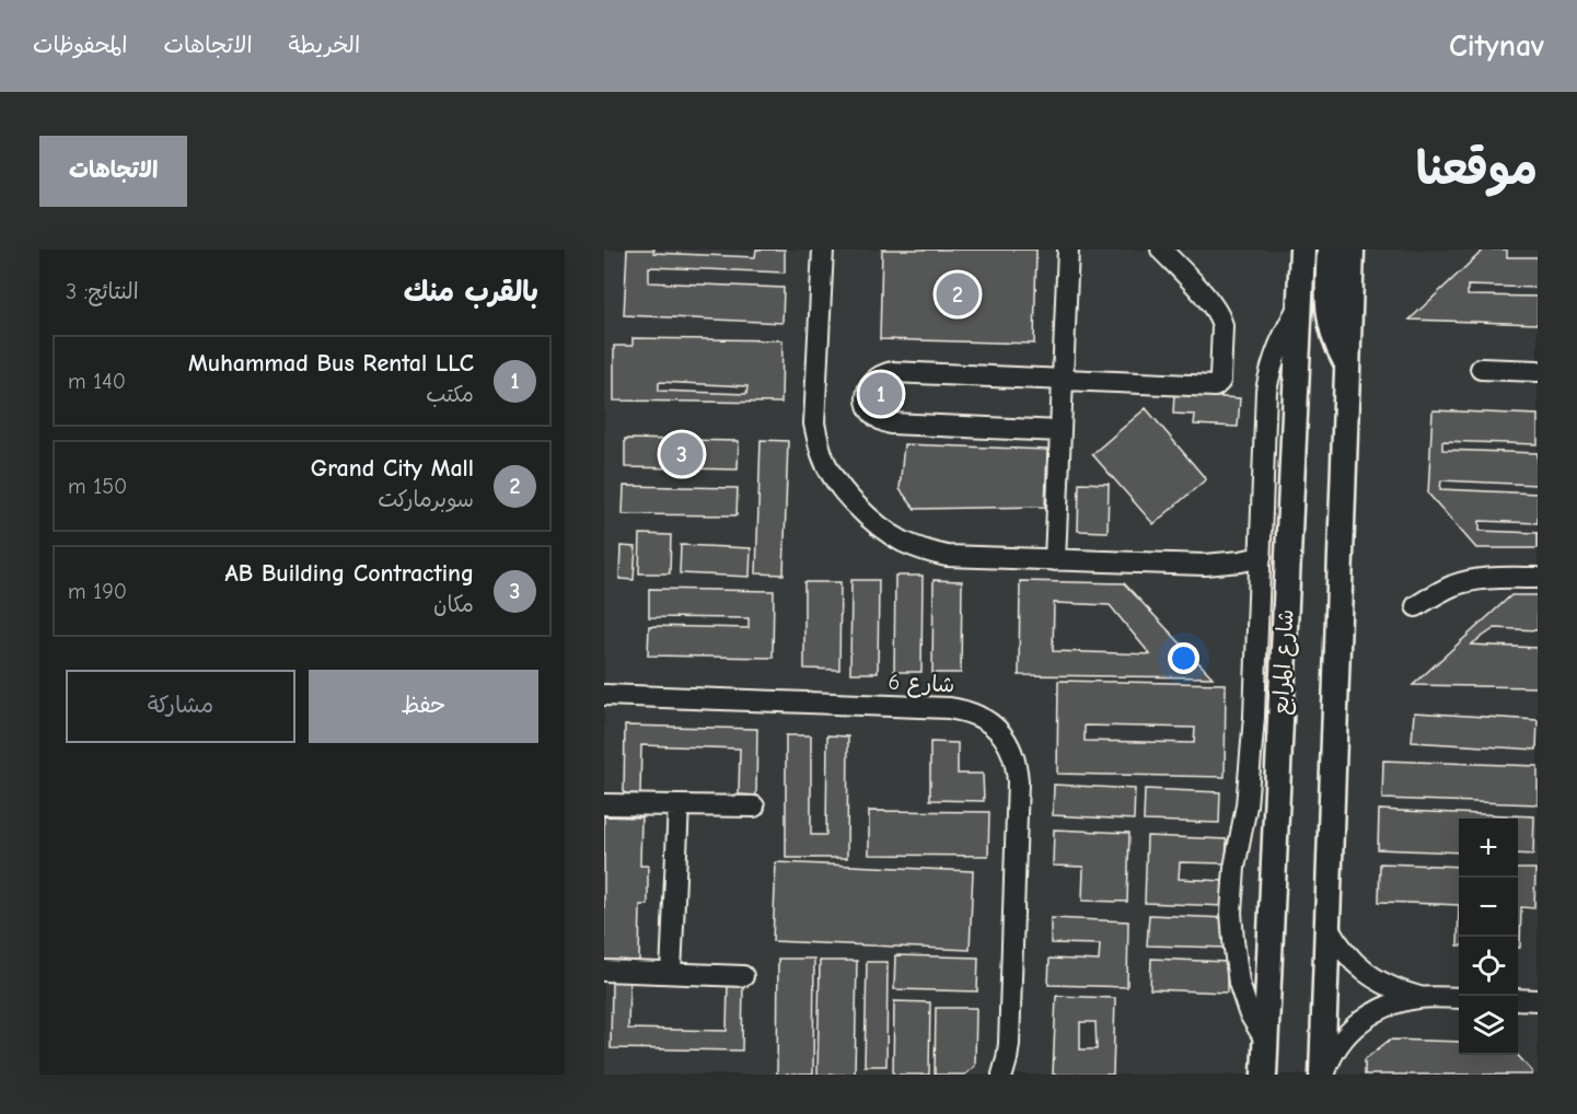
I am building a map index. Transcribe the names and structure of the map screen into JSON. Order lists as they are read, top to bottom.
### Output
{
  "streets": {
    "main road": ["شارع المرابع"],
    "street": ["شارع 6"]
  },
  "page": {
    "header": "Citynav",
    "nav": ["الخريطة", "الاتجاهات", "المحفوظات"],
    "title": "موقعنا",
    "buttons": [
      "الاتجاهات",
      ["حفظ", "مشاركة"]
    ],
    "heading": ["بالقرب منك", "النتائج: 3"],
    "pins": ["2", "1", "3"],
    "list": [
      {
        "mark": "1",
        "name": "Muhammad Bus Rental LLC",
        "note": "مكتب",
        "value": "140 m"
      },
      {
        "mark": "2",
        "name": "Grand City Mall",
        "note": "سوبرماركت",
        "value": "150 m"
      },
      {
        "mark": "3",
        "name": "AB Building Contracting",
        "note": "مكان",
        "value": "190 m"
      }
    ],
    "map_buttons": ["+", "−"]
  }
}
